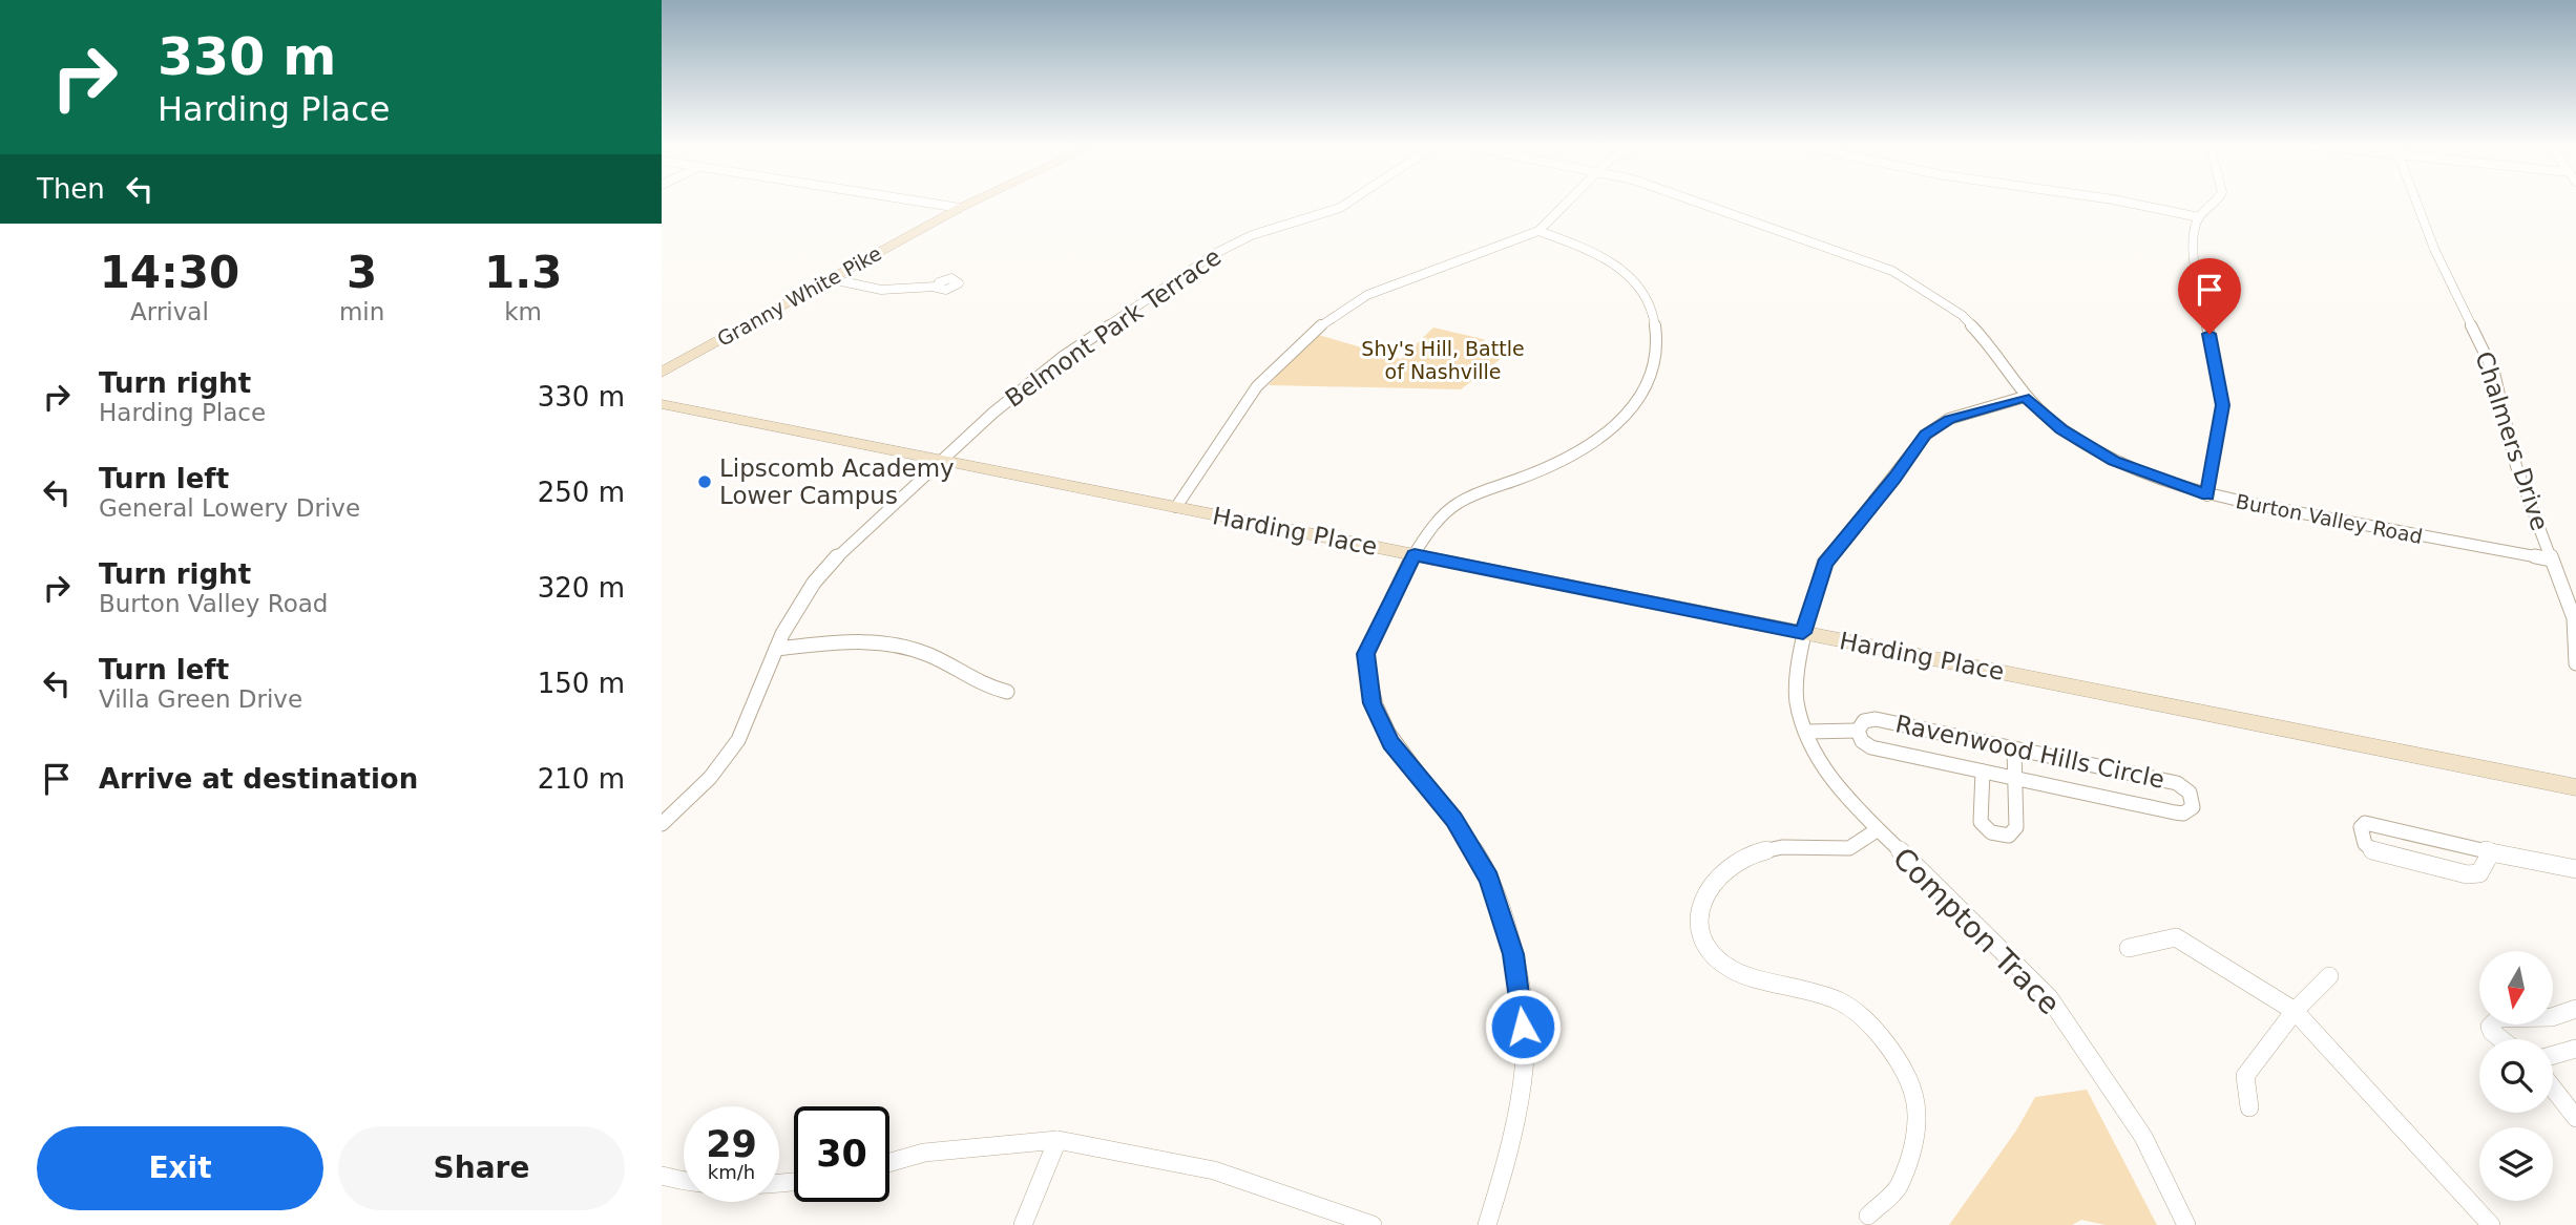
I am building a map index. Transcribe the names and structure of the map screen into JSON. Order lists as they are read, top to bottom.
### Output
{
  "streets": {
    "main road": ["Granny White Pike", "Harding Place"],
    "street": [
      "Belmont Park Terrace",
      "Chalmers Drive",
      "Burton Valley Road",
      "Ravenwood Hills Circle",
      "Compton Trace"
    ]
  },
  "crossings": [
    ["Belmont Park Terrace", "Harding Place"],
    ["Chalmers Drive", "Burton Valley Road"],
    ["Burton Valley Road", "Compton Trace"],
    ["Harding Place", "Compton Trace"],
    ["Ravenwood Hills Circle", "Compton Trace"]
  ],
  "parks": ["Shy's Hill, Battle of Nashville"],
  "places": ["Lipscomb Academy Lower Campus"],
  "north": "bottom",
  "page": {
    "turn": ["330 m", "Harding Place"],
    "then": "Then",
    "eta": [
      "14:30",
      "Arrival",
      "3",
      "min",
      "1.3",
      "km"
    ],
    "list": [
      {
        "name": "Turn right",
        "note": "Harding Place",
        "value": "330 m"
      },
      {
        "name": "Turn left",
        "note": "General Lowery Drive",
        "value": "250 m"
      },
      {
        "name": "Turn right",
        "note": "Burton Valley Road",
        "value": "320 m"
      },
      {
        "name": "Turn left",
        "note": "Villa Green Drive",
        "value": "150 m"
      },
      {
        "name": "Arrive at destination",
        "value": "210 m"
      }
    ],
    "speed": "29 km/h",
    "limit": "30",
    "buttons": ["Exit", "Share"]
  }
}
